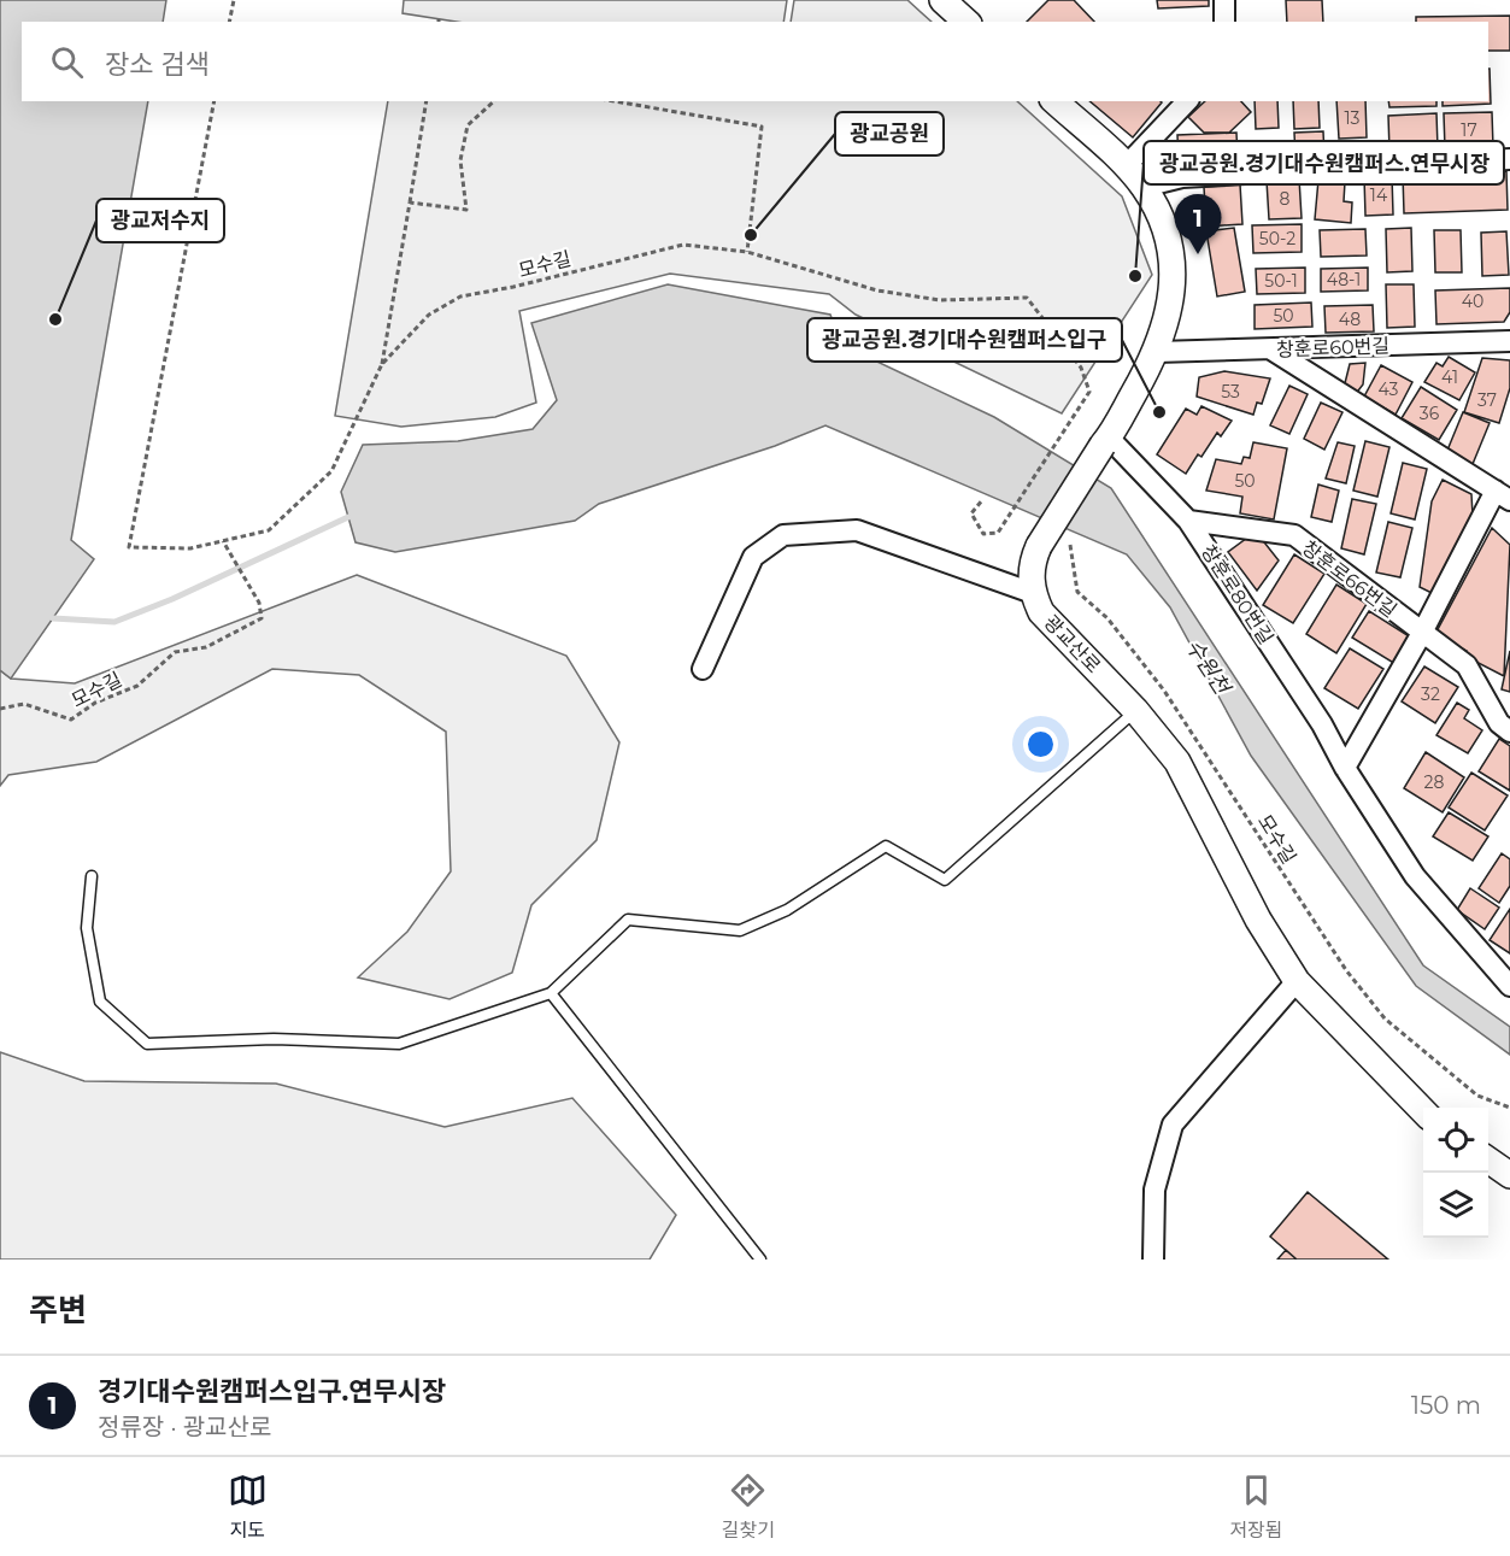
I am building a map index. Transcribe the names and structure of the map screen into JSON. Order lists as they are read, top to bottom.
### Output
{
  "streets": {
    "street": [
      "창훈로60번길",
      "창훈로66번길",
      "창훈로80번길",
      "광교산로"
    ],
    "path": ["모수길"]
  },
  "crossings": [
    ["창훈로60번길", "광교산로"],
    ["창훈로66번길", "창훈로80번길"],
    ["창훈로80번길", "광교산로"]
  ],
  "water": ["수원천"],
  "places": [
    "광교공원",
    "광교공원.경기대수원캠퍼스.연무시장",
    "광교저수지",
    "광교공원.경기대수원캠퍼스입구"
  ],
  "house_numbers": [
    "13",
    "17",
    "14",
    "8",
    "50-2",
    "48-1",
    "50-1",
    "40",
    "50",
    "48",
    "41",
    "43",
    "53",
    "37",
    "36",
    "50",
    "32",
    "28"
  ],
  "page": {
    "search": "장소 검색",
    "pins": "1",
    "heading": "주변",
    "list": [
      {
        "mark": "1",
        "name": "경기대수원캠퍼스입구.연무시장",
        "note": "정류장 · 광교산로",
        "value": "150 m"
      }
    ],
    "nav": ["지도", "길찾기", "저장됨"]
  }
}
